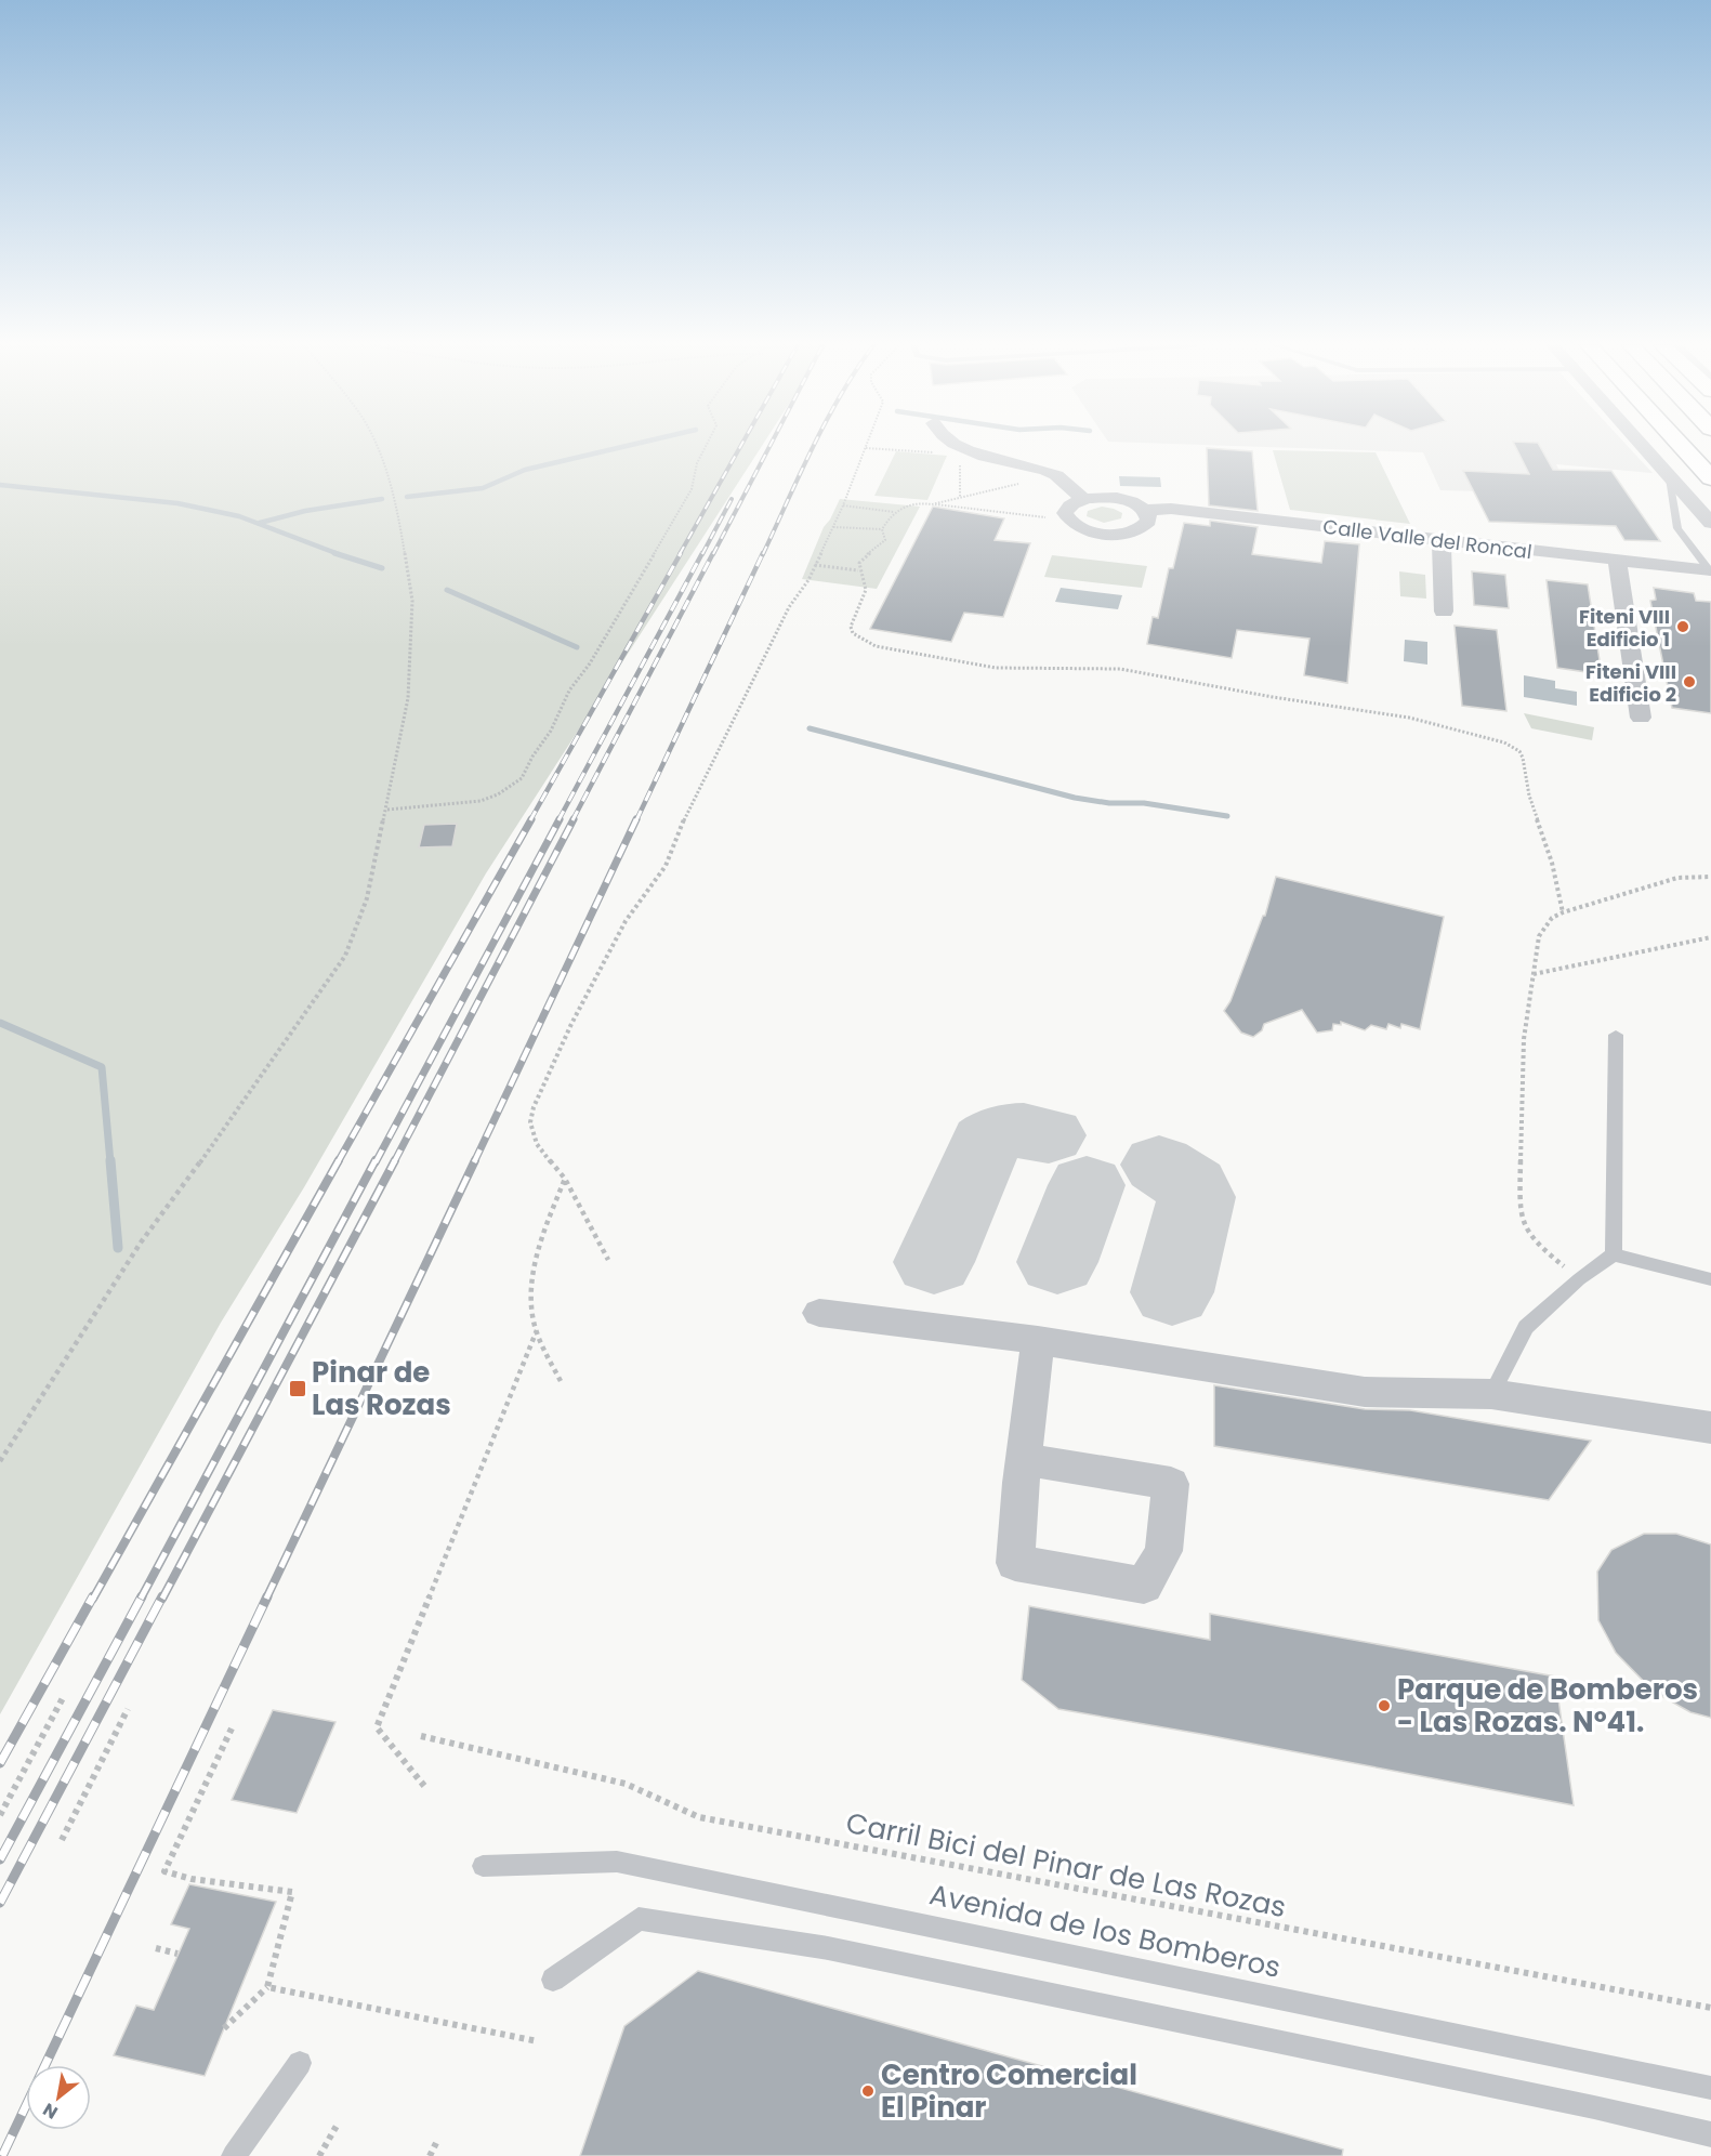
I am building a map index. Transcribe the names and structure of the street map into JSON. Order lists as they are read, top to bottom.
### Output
{
  "streets": {
    "street": ["Calle Valle del Roncal"],
    "lane": ["Avenida de los Bomberos"],
    "path": ["Carril Bici del Pinar de Las Rozas"]
  },
  "places": {
    "other": [
      "Fiteni VIII Edificio 1",
      "Fiteni VIII Edificio 2",
      "Parque de Bomberos - Las Rozas. Nº41.",
      "Centro Comercial El Pinar"
    ],
    "transit": ["Pinar de Las Rozas"]
  },
  "north": "bottom left"
}
